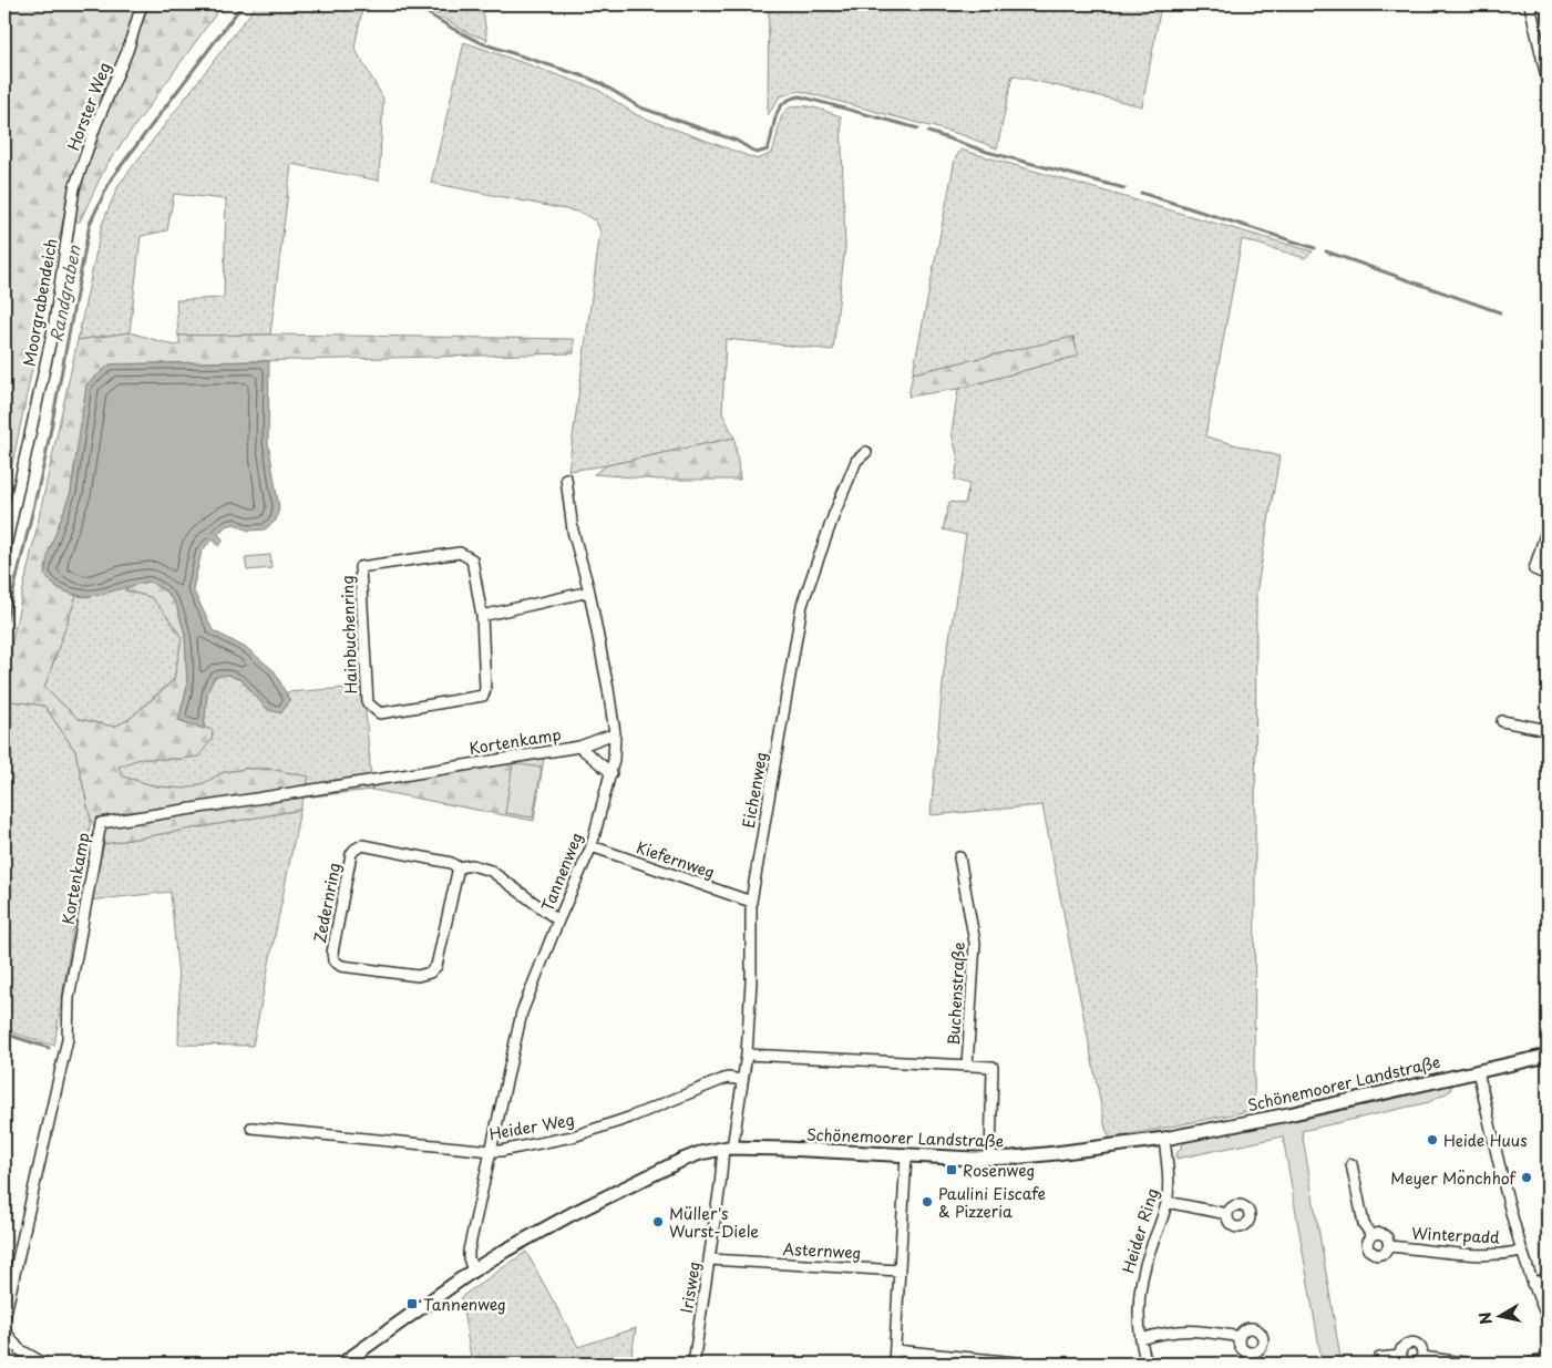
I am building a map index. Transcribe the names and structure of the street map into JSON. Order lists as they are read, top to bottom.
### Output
{
  "streets": {
    "street": [
      "Horster Weg",
      "Moorgrabendeich",
      "Hainbuchenring",
      "Kortenkamp",
      "Eichenweg",
      "Kiefernweg",
      "Tannenweg",
      "Zedernring",
      "Buchenstraße",
      "Schönemoorer Landstraße",
      "Heider Weg",
      "Heider Ring",
      "Winterpadd",
      "Asternweg",
      "Irisweg"
    ]
  },
  "crossings": [
    ["Horster Weg", "Moorgrabendeich"],
    ["Kortenkamp", "Tannenweg"],
    ["Eichenweg", "Kiefernweg"],
    ["Eichenweg", "Schönemoorer Landstraße"],
    ["Eichenweg", "Heider Weg"],
    ["Eichenweg", "Irisweg"],
    ["Kiefernweg", "Tannenweg"],
    ["Tannenweg", "Zedernring"],
    ["Tannenweg", "Schönemoorer Landstraße"],
    ["Tannenweg", "Heider Weg"],
    ["Schönemoorer Landstraße", "Heider Ring"],
    ["Schönemoorer Landstraße", "Irisweg"],
    ["Asternweg", "Irisweg"]
  ],
  "water": ["Randgraben"],
  "places": {
    "other": [
      "Heide Huus",
      "Meyer Mönchhof",
      "Paulini Eiscafe & Pizzeria",
      "Müller's Wurst-Diele"
    ],
    "transit": ["Rosenweg", "Tannenweg"]
  },
  "north": "left"
}
